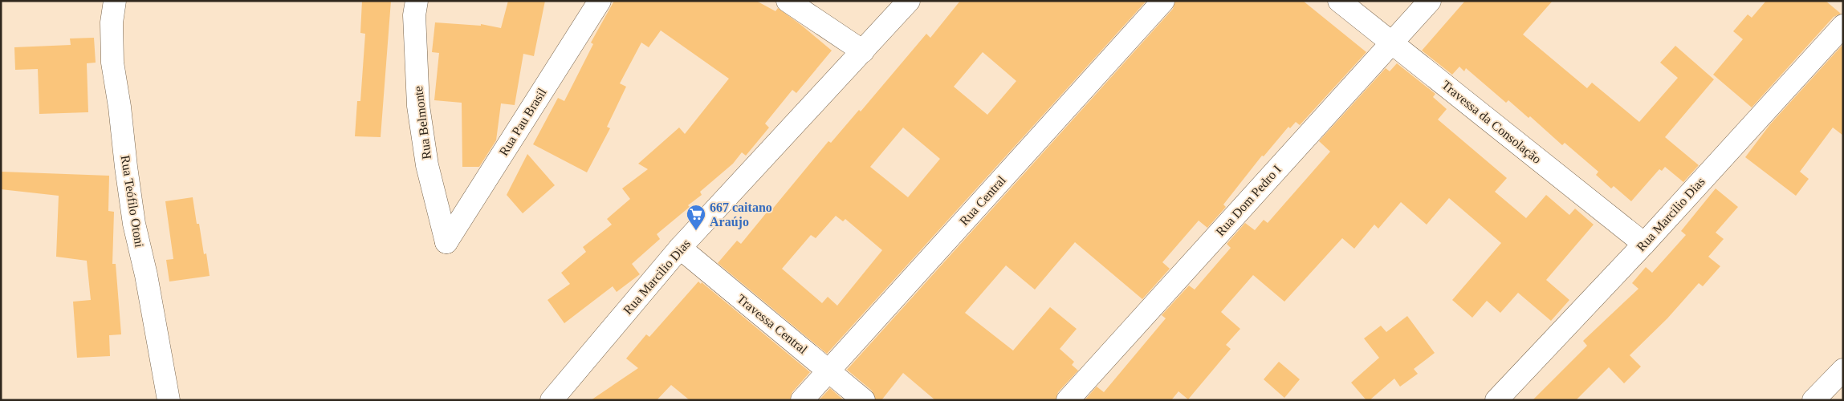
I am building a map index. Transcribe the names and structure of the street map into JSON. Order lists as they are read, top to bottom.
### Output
{
  "streets": {
    "street": [
      "Rua Pau Brasil",
      "Travessa da Consolação",
      "Rua Belmonte",
      "Rua Central",
      "Rua Dom Pedro I",
      "Rua Teófilo Otoni",
      "Rua Marcilio Dias",
      "Travessa Central"
    ]
  },
  "crossings": [
    ["Rua Pau Brasil", "Rua Belmonte"],
    ["Travessa da Consolação", "Rua Dom Pedro I"],
    ["Travessa da Consolação", "Rua Marcilio Dias"],
    ["Rua Central", "Travessa Central"],
    ["Rua Marcilio Dias", "Travessa Central"]
  ],
  "places": {
    "supermarket": ["667 caitano Araújo"]
  }
}
